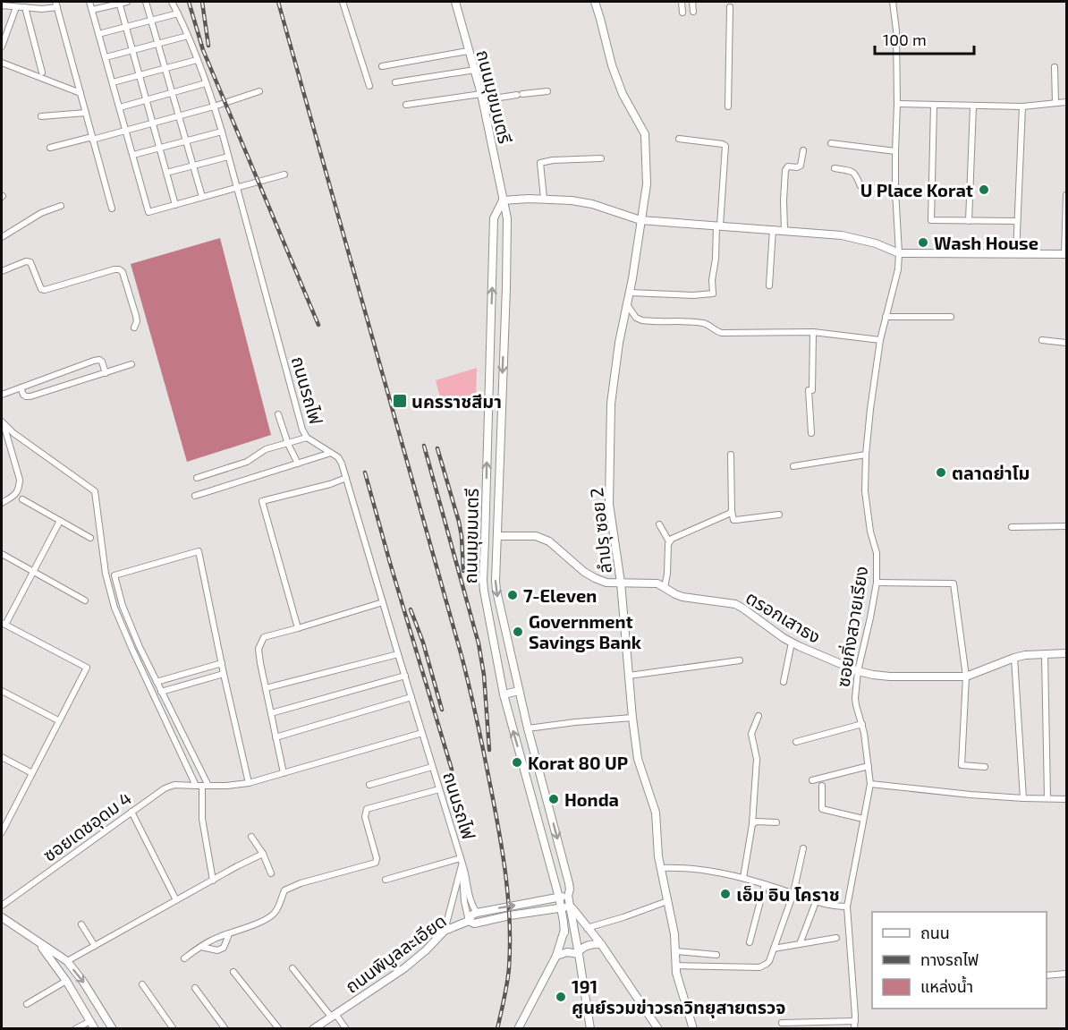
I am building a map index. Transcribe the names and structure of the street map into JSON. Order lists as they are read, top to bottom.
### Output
{
  "streets": {
    "main road": ["ถนนมุขมนตรี", "ถนนพิบูลละเอียด"],
    "street": [
      "ถนนรถไฟ",
      "ลำปรุ ซอย 2",
      "ตรอกเสาธง",
      "ซอยกิ่งสวายเรียง",
      "ซอยเดชอุดม 4"
    ]
  },
  "crossings": [
    ["ถนนมุขมนตรี", "ตรอกเสาธง"],
    ["ถนนรถไฟ", "ซอยเดชอุดม 4"],
    ["ถนนรถไฟ", "ถนนพิบูลละเอียด"],
    ["ลำปรุ ซอย 2", "ตรอกเสาธง"],
    ["ตรอกเสาธง", "ซอยกิ่งสวายเรียง"]
  ],
  "places": {
    "other": [
      "U Place Korat",
      "Wash House",
      "ตลาดย่าโม",
      "7-Eleven",
      "Government Savings Bank",
      "Korat 80 UP",
      "Honda",
      "เอ็ม อิน โคราช",
      "191 ศูนย์รวมข่าวรถวิทยุสายตรวจ"
    ],
    "transit": ["นครราชสีมา"]
  },
  "legend": ["ถนน", "ทางรถไฟ", "แหล่งน้ำ"],
  "scale_bar": "100 m"
}
